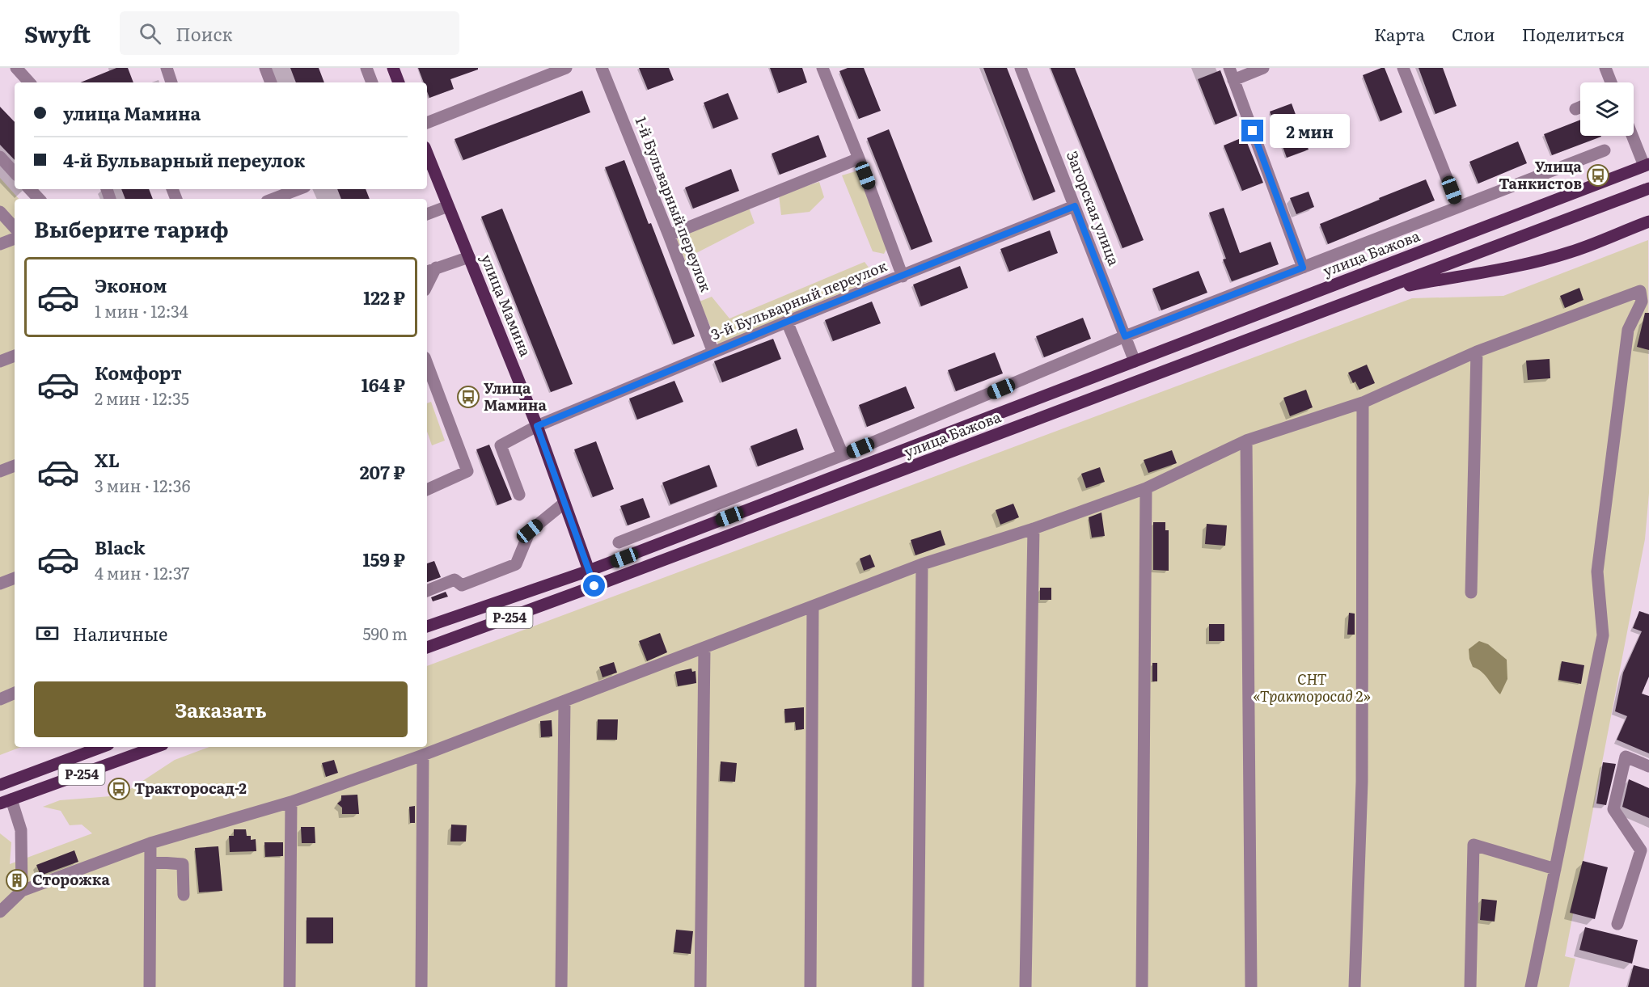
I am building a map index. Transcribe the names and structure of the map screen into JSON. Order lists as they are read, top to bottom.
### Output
{
  "streets": {
    "main road": ["улица Бажова", "улица Мамина", "Р-254"],
    "street": ["1-й Бульварный переулок", "Загорская улица", "3-й Бульварный переулок"]
  },
  "crossings": [
    ["1-й Бульварный переулок", "3-й Бульварный переулок"],
    ["Загорская улица", "улица Бажова"],
    ["Загорская улица", "3-й Бульварный переулок"],
    ["улица Бажова", "улица Мамина"],
    ["улица Бажова", "Р-254"],
    ["3-й Бульварный переулок", "улица Мамина"],
    ["улица Мамина", "Р-254"]
  ],
  "parks": ["СНТ «Тракторосад 2»"],
  "places": {
    "bus stop": ["Улица Танкистов", "Улица Мамина", "Тракторосад-2"],
    "building": ["Сторожка"]
  },
  "page": {
    "header": "Swyft",
    "search": "Поиск",
    "nav": ["Карта", "Слои", "Поделиться"],
    "banner": ["улица Мамина", "4-й Бульварный переулок"],
    "bubble": "2 мин",
    "heading": "Выберите тариф",
    "list": [
      {
        "name": "Эконом",
        "note": "1 мин · 12:34",
        "value": "122 ₽"
      },
      {
        "name": "Комфорт",
        "note": "2 мин · 12:35",
        "value": "164 ₽"
      },
      {
        "name": "XL",
        "note": "3 мин · 12:36",
        "value": "207 ₽"
      },
      {
        "name": "Black",
        "note": "4 мин · 12:37",
        "value": "159 ₽"
      }
    ],
    "pay": ["Наличные", "590 m"],
    "buttons": "Заказать"
  }
}
